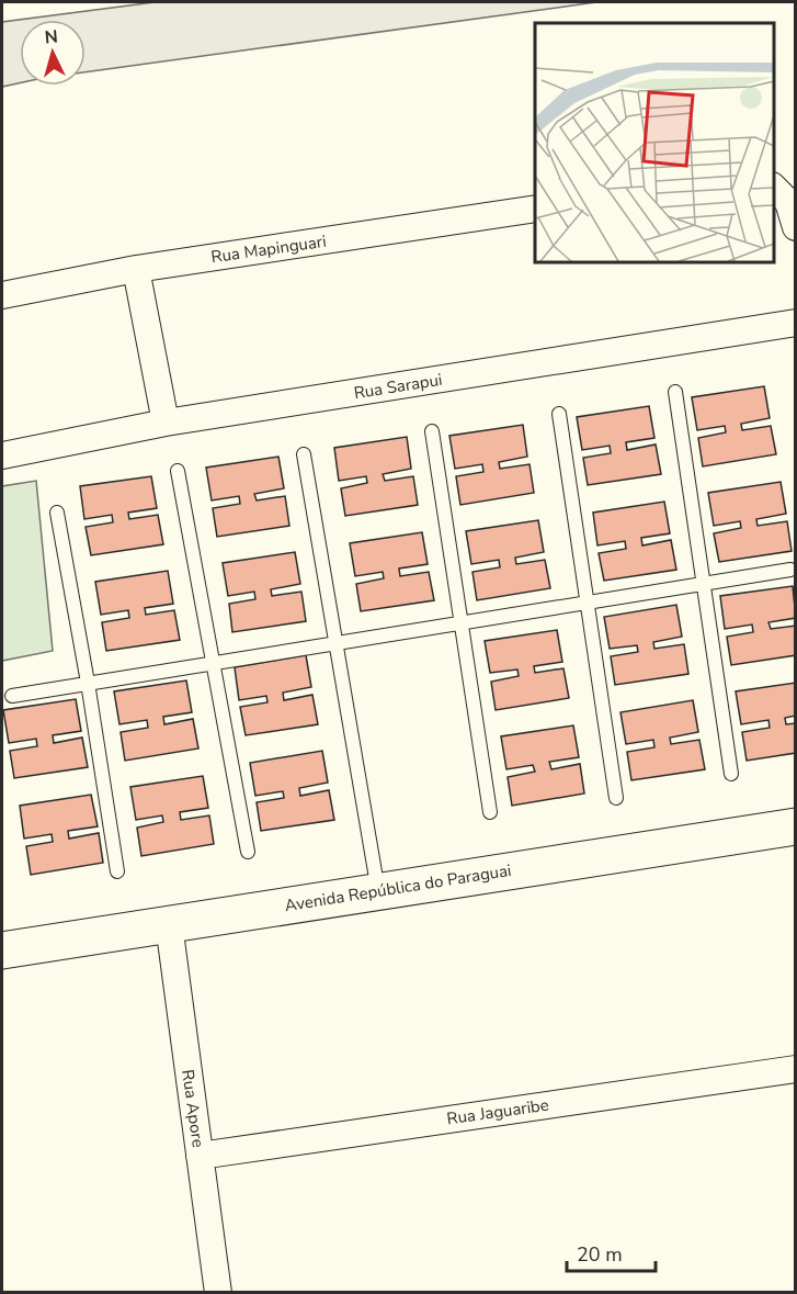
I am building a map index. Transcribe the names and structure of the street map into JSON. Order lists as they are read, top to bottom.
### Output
{
  "streets": {
    "main road": ["Avenida República do Paraguai"],
    "street": [
      "Rua Mapinguari",
      "Rua Sarapui",
      "Rua Apore",
      "Rua Jaguaribe"
    ]
  },
  "crossings": [
    ["Avenida República do Paraguai", "Rua Apore"],
    ["Rua Apore", "Rua Jaguaribe"]
  ],
  "scale_bar": "20 m",
  "north": "top"
}
